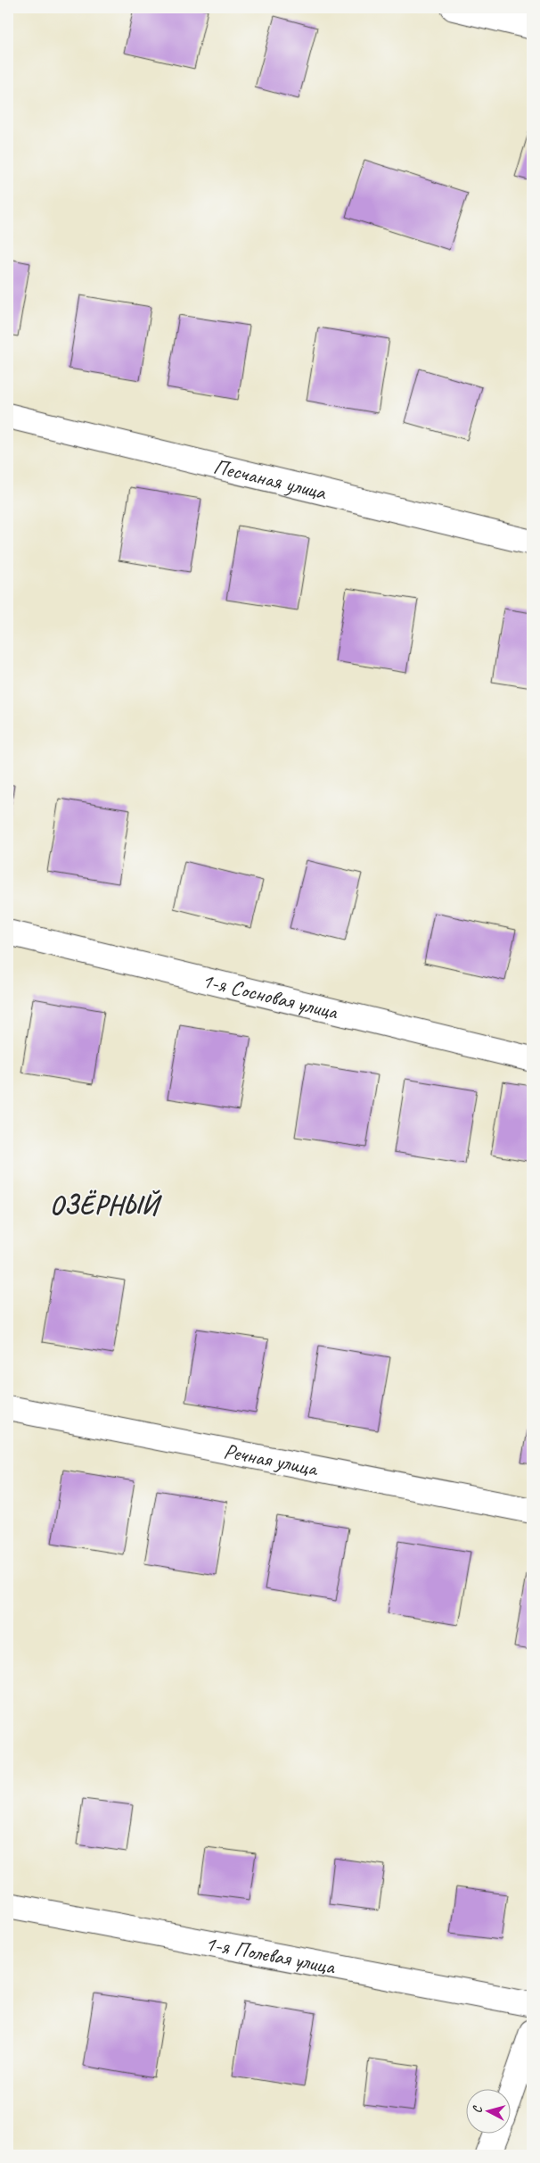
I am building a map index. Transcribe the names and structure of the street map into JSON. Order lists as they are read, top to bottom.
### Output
{
  "streets": {
    "street": [
      "Песчаная улица",
      "1-я Сосновая улица",
      "Речная улица",
      "1-я Полевая улица"
    ]
  },
  "districts": ["ОЗЁРНЫЙ"],
  "north": "left"
}
